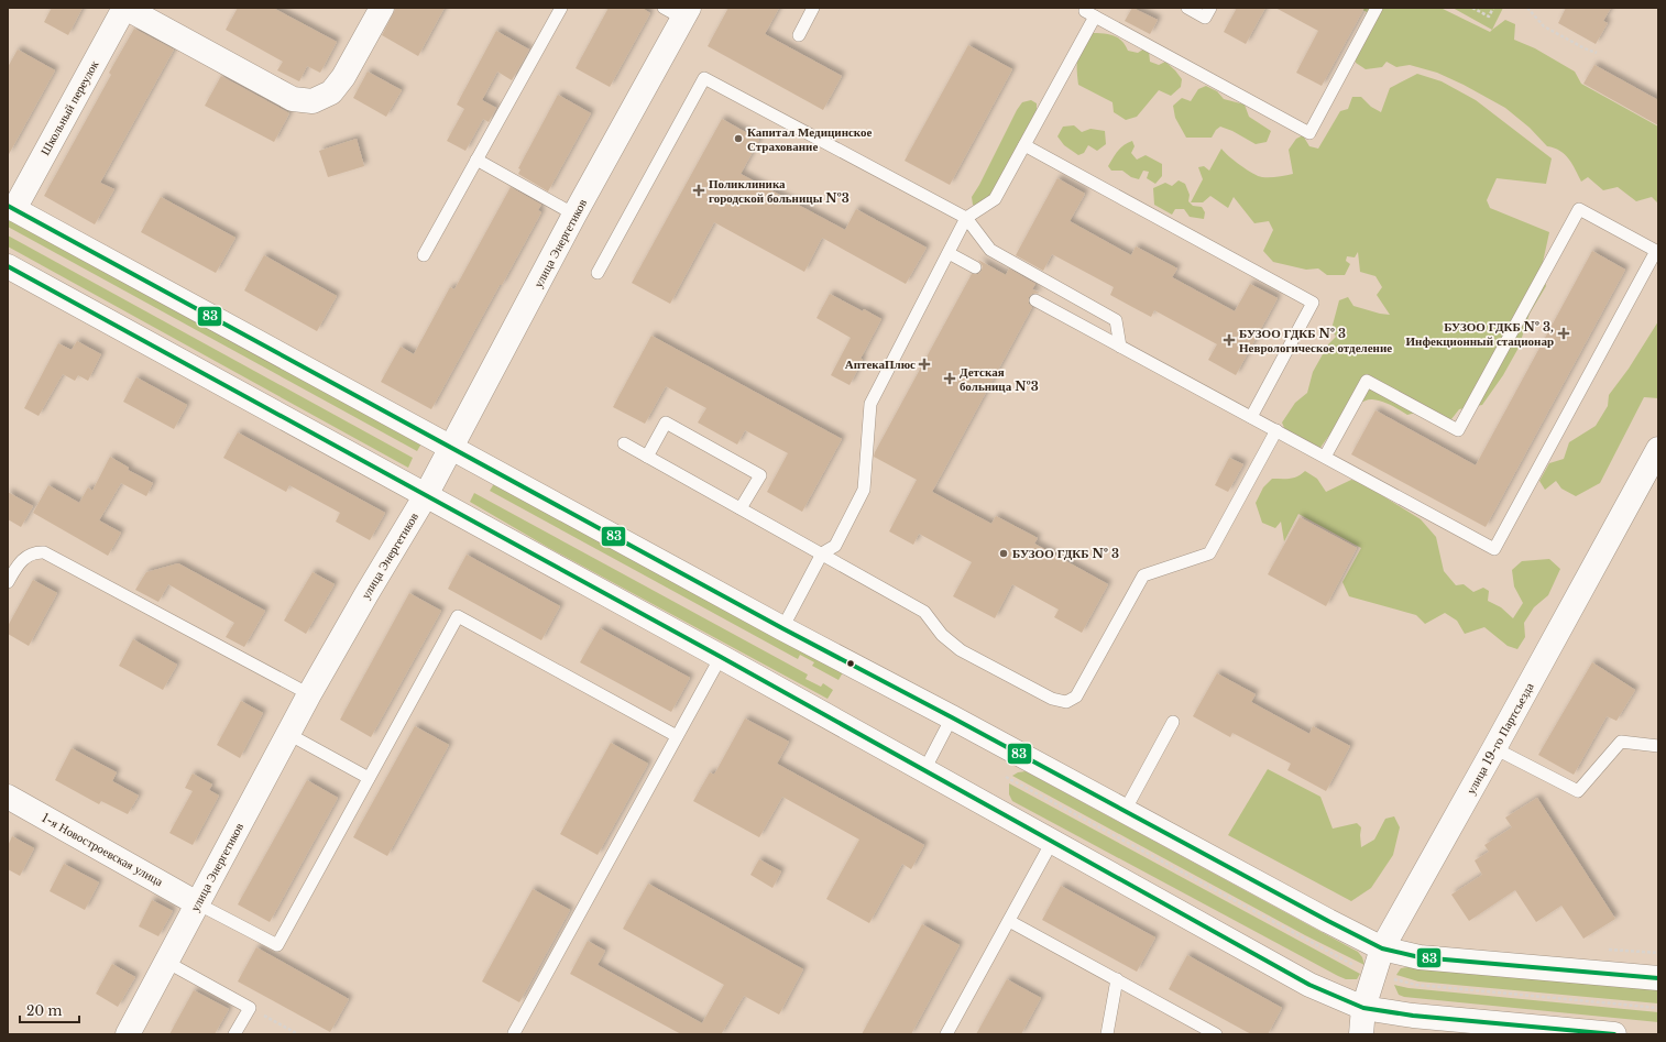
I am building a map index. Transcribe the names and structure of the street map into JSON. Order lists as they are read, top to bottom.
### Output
{
  "streets": {
    "street": [
      "Школьный переулок",
      "улица Энергетиков",
      "улица 19-го Партсъезда",
      "1-я Новостроевская улица"
    ]
  },
  "crossings": [
    ["улица Энергетиков", "1-я Новостроевская улица"]
  ],
  "places": {
    "other": ["Капитал Медицинское Страхование", "БУЗОО ГДКБ № 3"],
    "health": [
      "Поликлиника городской больницы №3",
      "БУЗОО ГДКБ № 3, Инфекционный стационар",
      "БУЗОО ГДКБ № 3 Неврологическое отделение",
      "АптекаПлюс",
      "Детская больница №3"
    ]
  },
  "lines": ["transit line 83"],
  "scale_bar": "20 m"
}
